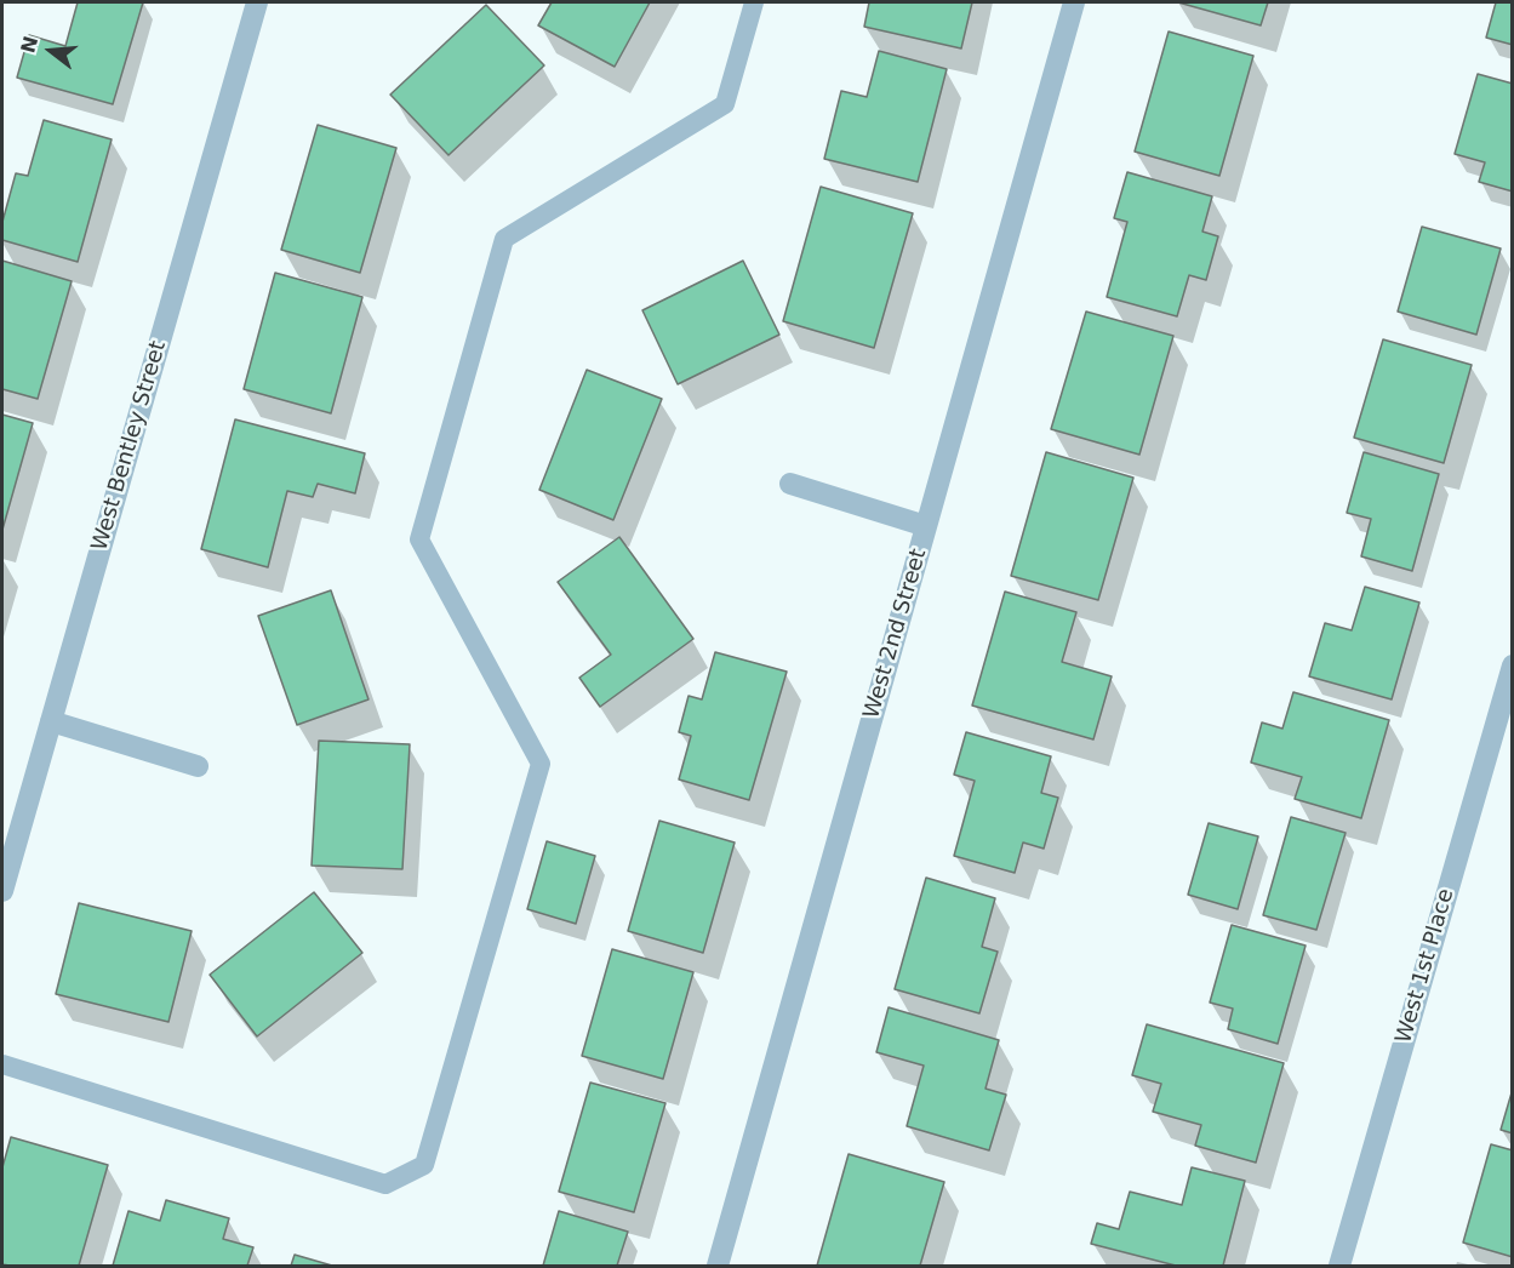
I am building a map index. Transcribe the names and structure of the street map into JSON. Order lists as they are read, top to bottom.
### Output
{
  "streets": {
    "street": ["West Bentley Street", "West 2nd Street", "West 1st Place"]
  },
  "north": "left"
}
